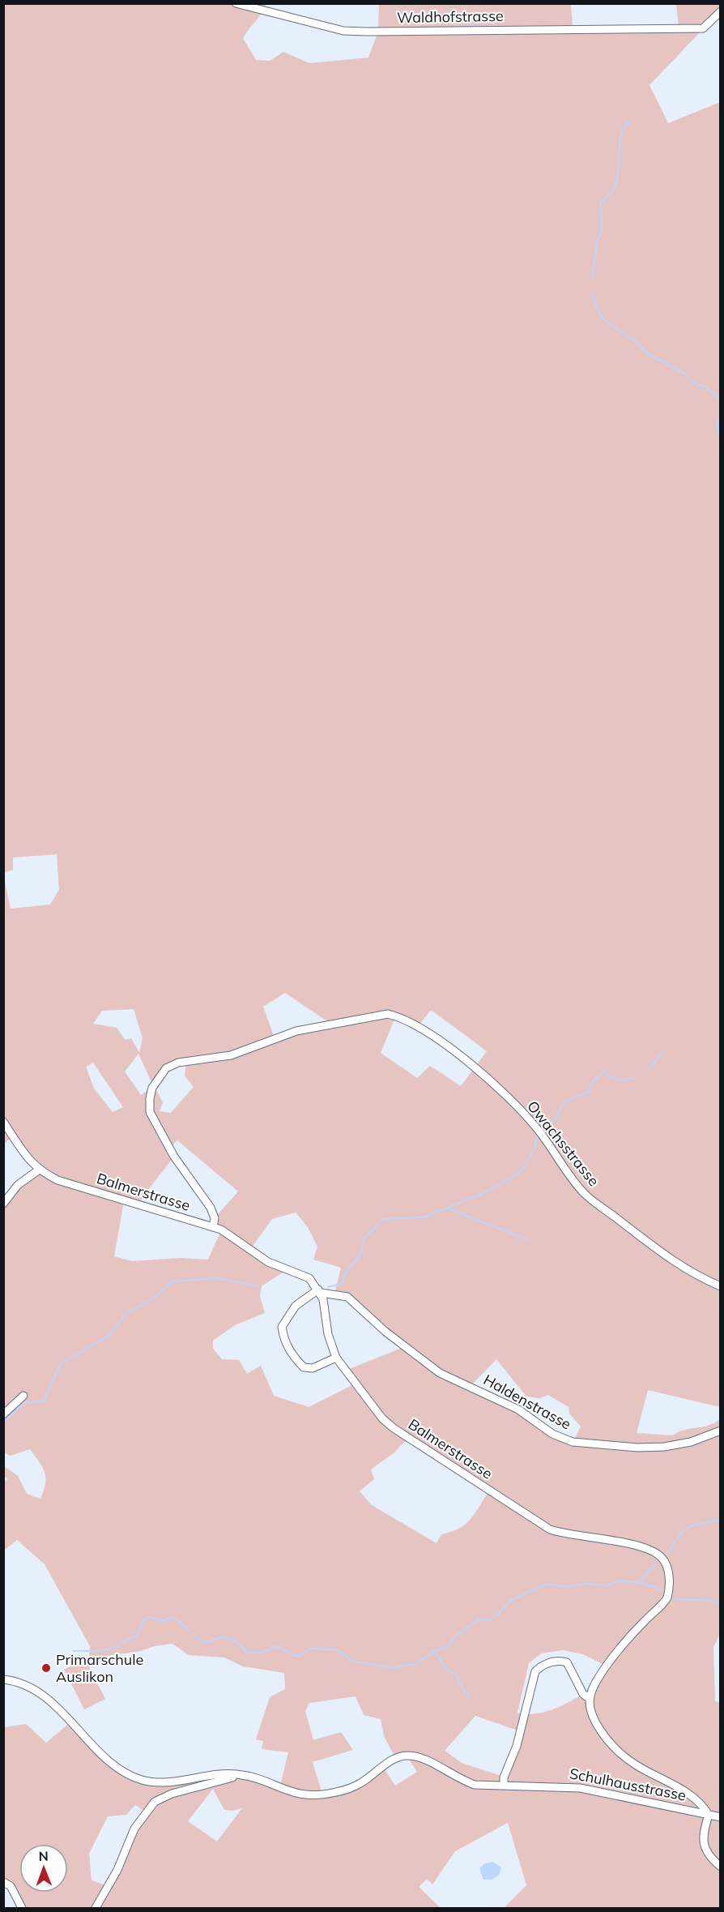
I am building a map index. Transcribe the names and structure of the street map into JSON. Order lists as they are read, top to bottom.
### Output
{
  "streets": {
    "street": [
      "Waldhofstrasse",
      "Owachsstrasse",
      "Balmerstrasse",
      "Haldenstrasse",
      "Schulhausstrasse"
    ]
  },
  "crossings": [
    ["Owachsstrasse", "Balmerstrasse"],
    ["Balmerstrasse", "Haldenstrasse"]
  ],
  "places": ["Primarschule Auslikon"],
  "north": "top"
}
